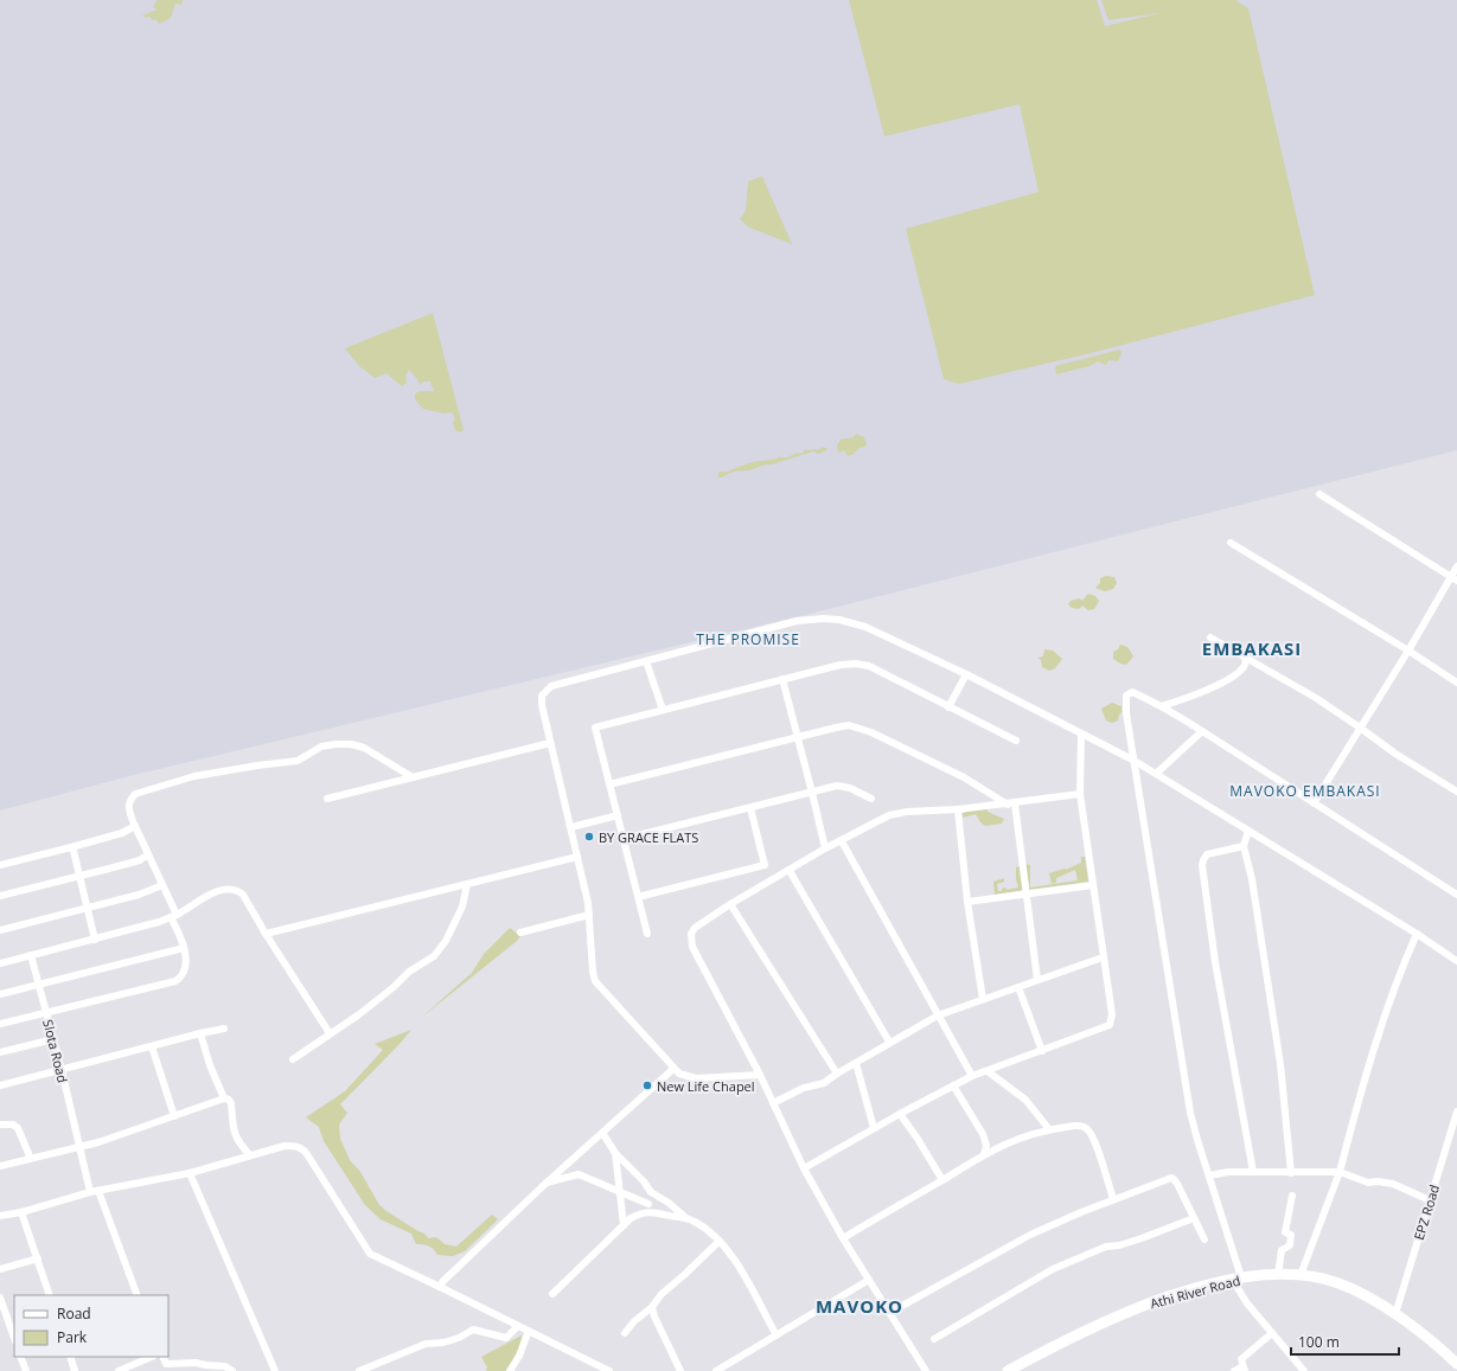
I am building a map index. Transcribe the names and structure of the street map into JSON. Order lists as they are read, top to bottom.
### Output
{
  "streets": {
    "main road": ["Athi River Road"],
    "street": ["Slota Road", "EPZ Road"]
  },
  "crossings": [
    ["EPZ Road", "Athi River Road"]
  ],
  "districts": [
    "THE PROMISE",
    "EMBAKASI",
    "MAVOKO EMBAKASI",
    "MAVOKO"
  ],
  "places": ["BY GRACE FLATS", "New Life Chapel"],
  "legend": ["Road", "Park"],
  "scale_bar": "100 m"
}
